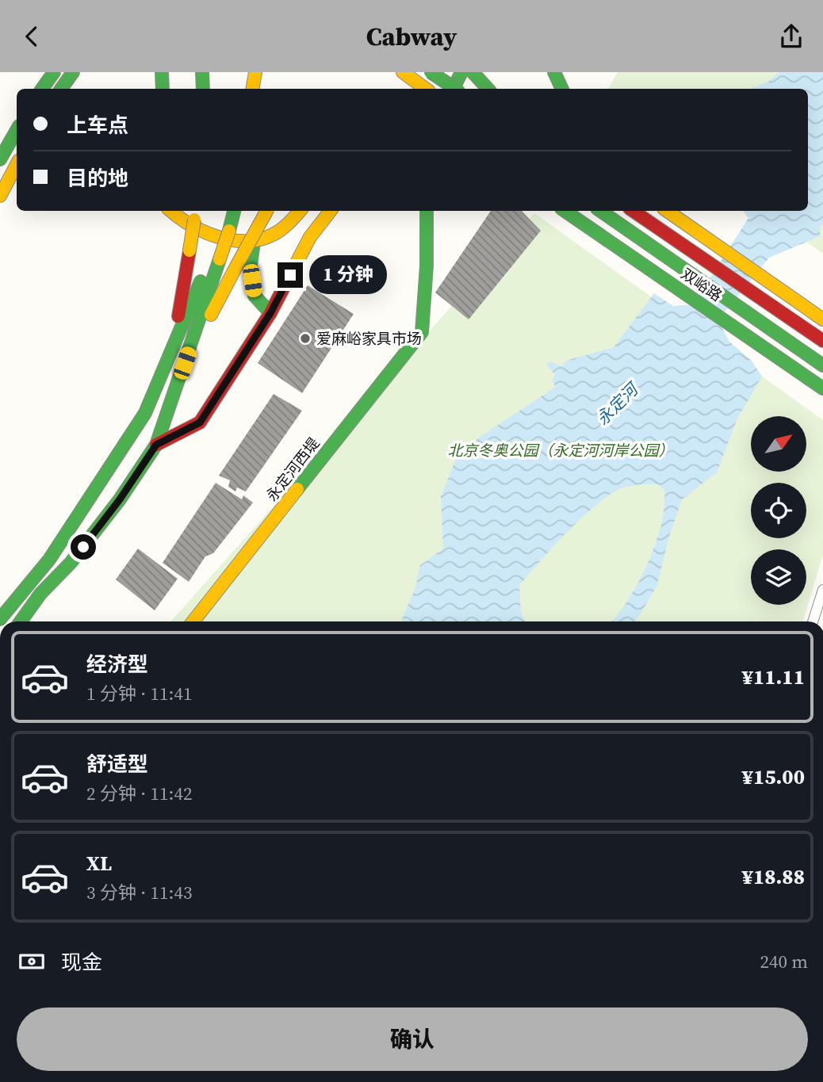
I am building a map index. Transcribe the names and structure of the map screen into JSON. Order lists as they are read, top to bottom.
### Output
{
  "streets": {
    "main road": ["双峪路", "永定河西堤"]
  },
  "water": ["永定河"],
  "parks": ["北京冬奥公园（永定河河岸公园）"],
  "places": ["爱麻峪家具市场"],
  "north": "top right",
  "page": {
    "header": "Cabway",
    "banner": ["上车点", "目的地"],
    "bubble": "1 分钟",
    "list": [
      {
        "name": "经济型",
        "note": "1 分钟 · 11:41",
        "value": "¥11.11"
      },
      {
        "name": "舒适型",
        "note": "2 分钟 · 11:42",
        "value": "¥15.00"
      },
      {
        "name": "XL",
        "note": "3 分钟 · 11:43",
        "value": "¥18.88"
      }
    ],
    "pay": ["现金", "240 m"],
    "buttons": "确认"
  }
}
